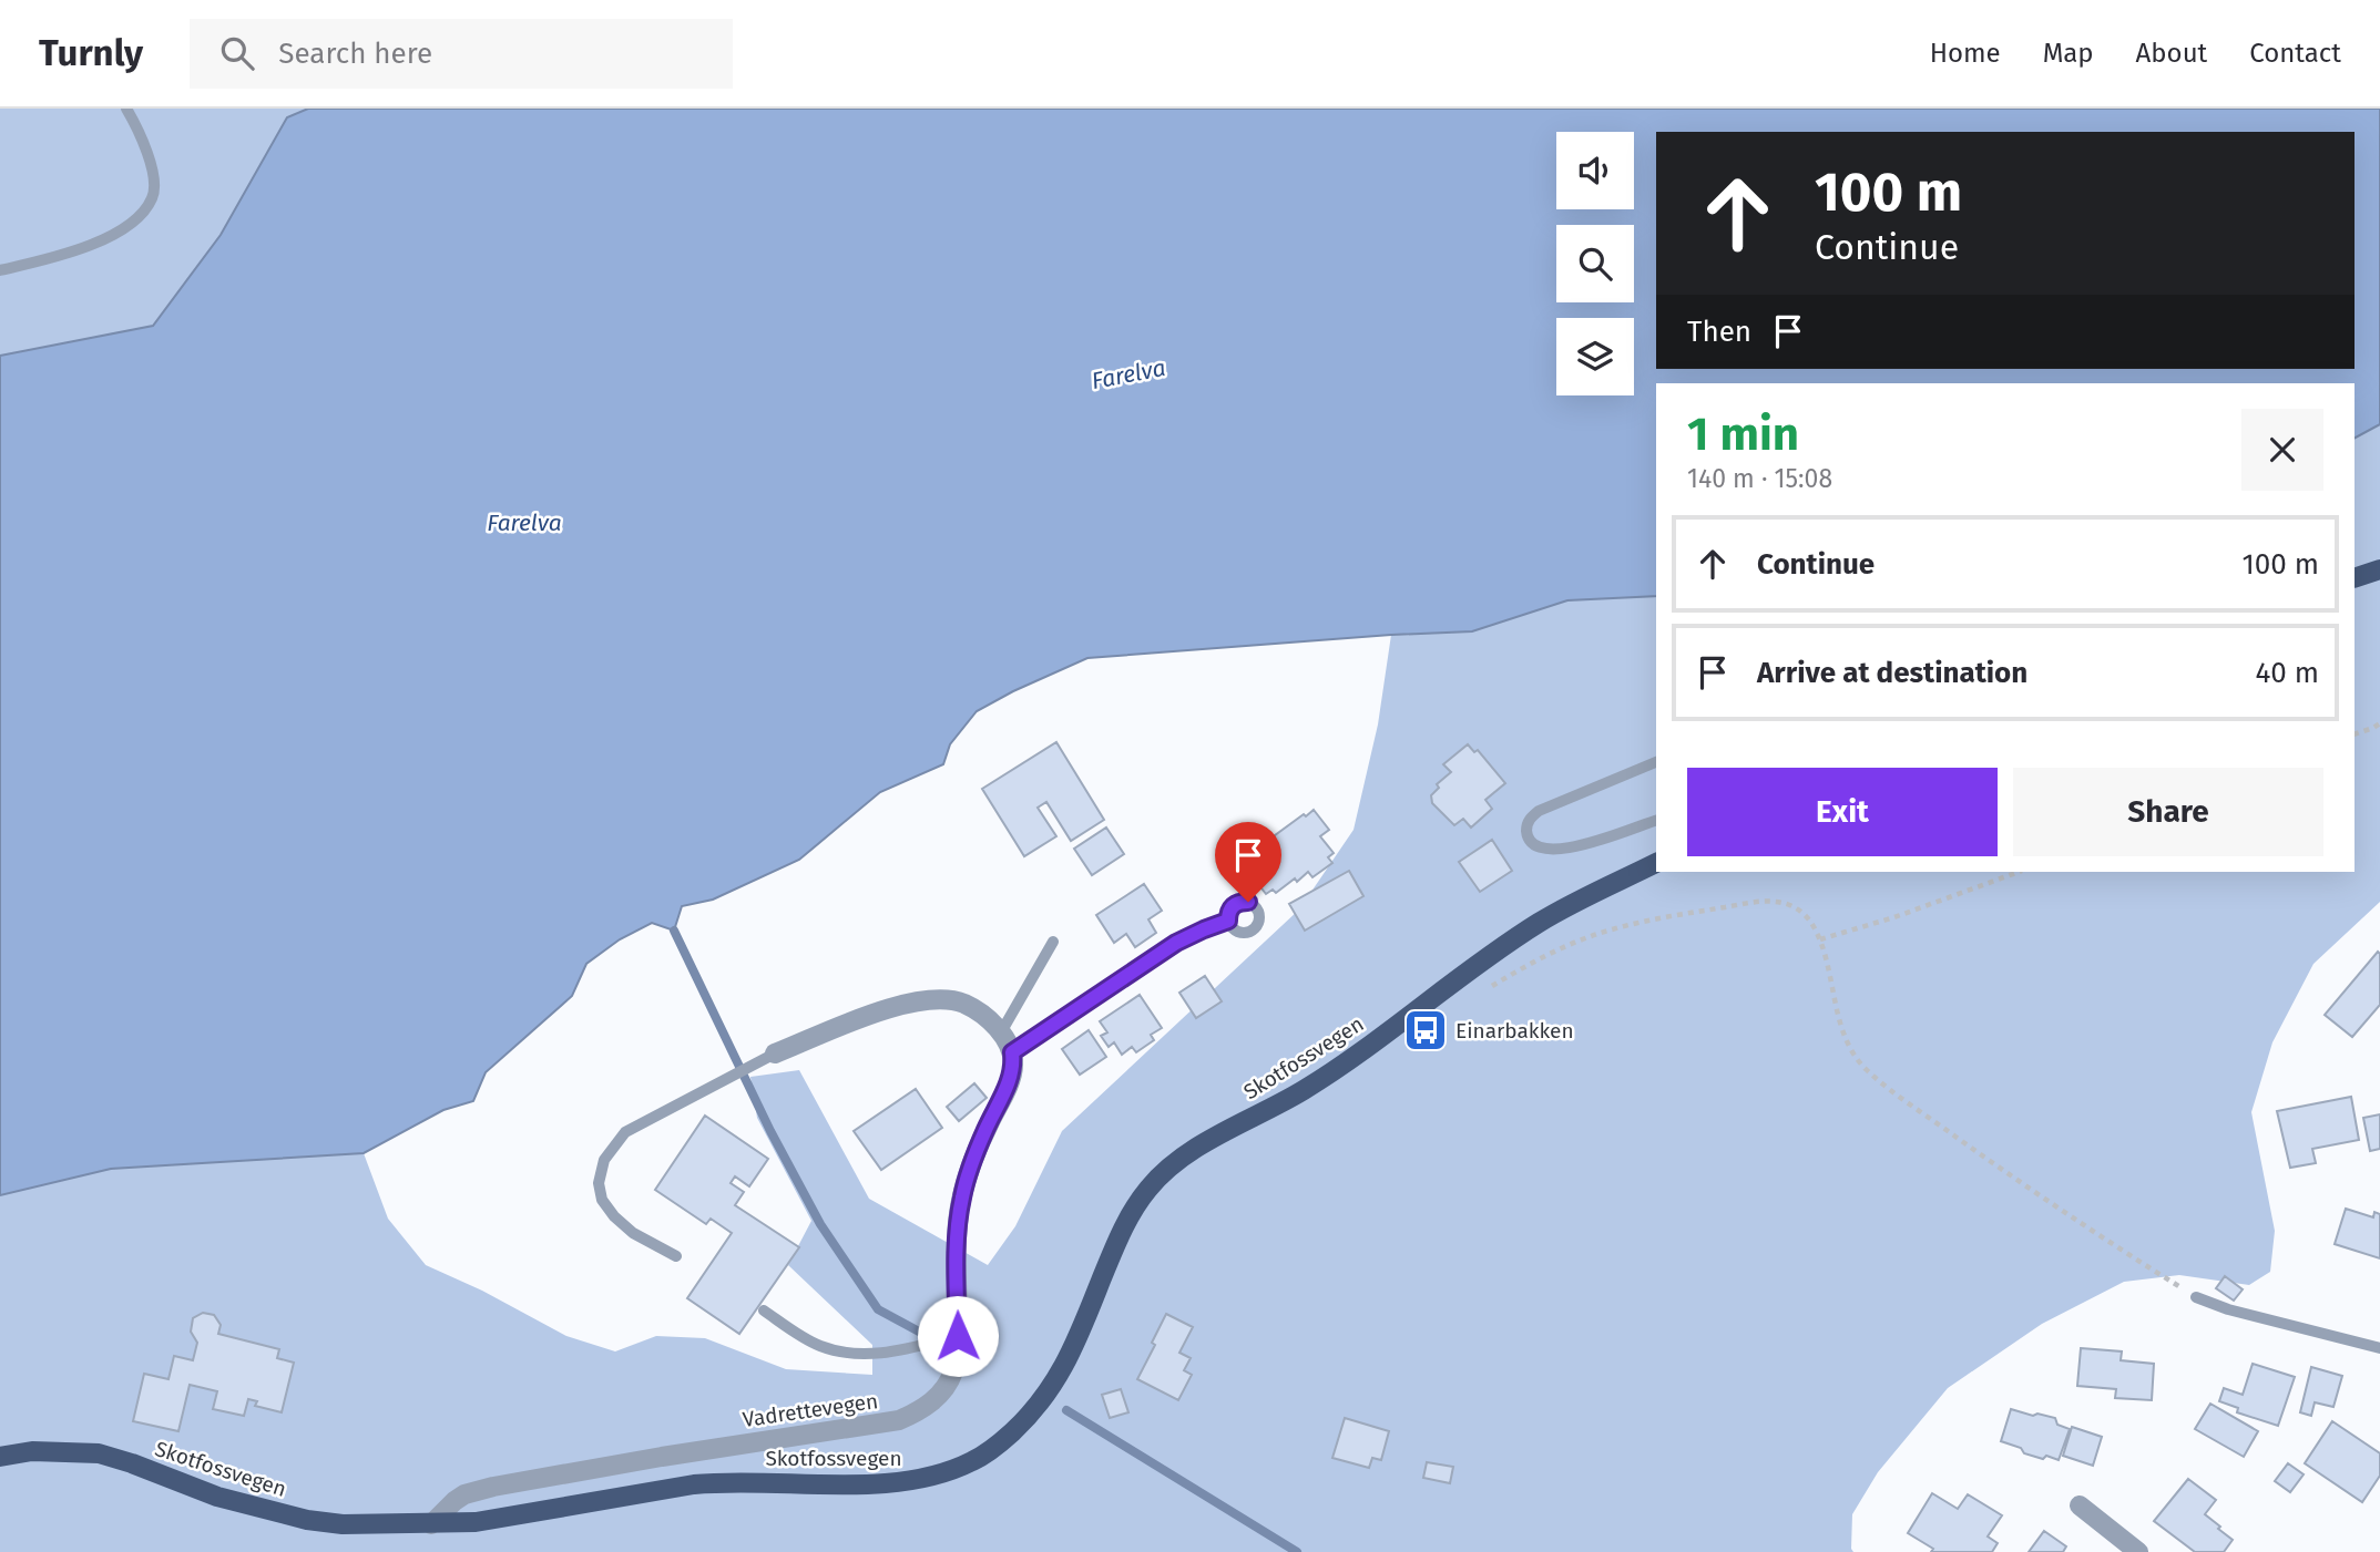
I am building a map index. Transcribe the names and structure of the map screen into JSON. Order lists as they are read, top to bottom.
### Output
{
  "streets": {
    "main road": ["Skotfossvegen"],
    "street": ["Vadrettevegen"]
  },
  "crossings": [
    ["Skotfossvegen", "Vadrettevegen"]
  ],
  "water": ["Farelva"],
  "places": {
    "bus stop": ["Einarbakken"]
  },
  "page": {
    "header": "Turnly",
    "search": "Search here",
    "nav": [
      "Home",
      "Map",
      "About",
      "Contact"
    ],
    "turn": ["100 m", "Continue"],
    "then": "Then",
    "heading": ["1 min", "140 m · 15:08"],
    "list": [
      {
        "name": "Continue",
        "value": "100 m"
      },
      {
        "name": "Arrive at destination",
        "value": "40 m"
      }
    ],
    "buttons": ["Exit", "Share"]
  }
}
